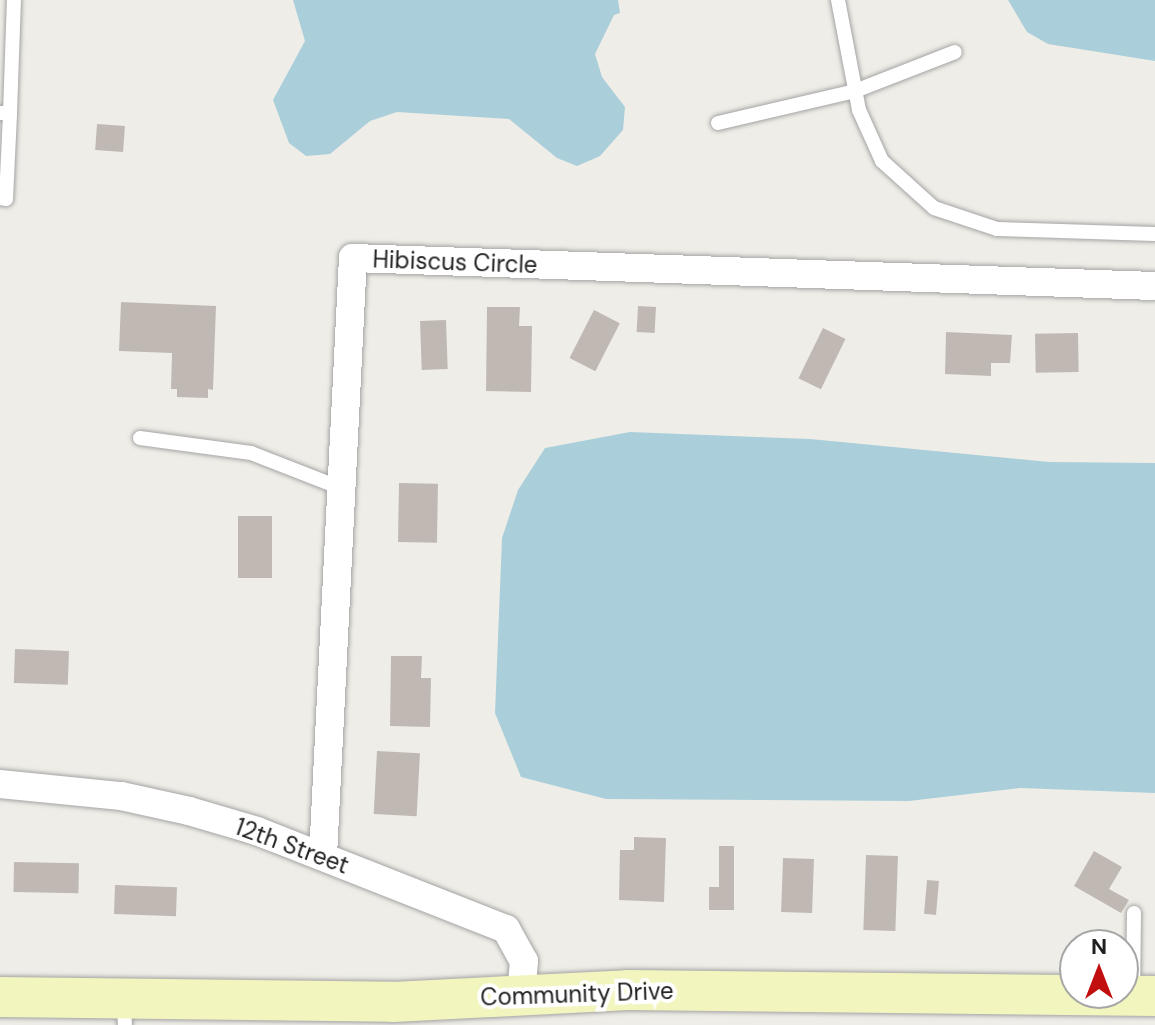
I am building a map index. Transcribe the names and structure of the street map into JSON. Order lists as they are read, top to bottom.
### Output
{
  "streets": {
    "street": ["Hibiscus Circle", "12th Street", "Community Drive"]
  },
  "crossings": [
    ["Hibiscus Circle", "12th Street"],
    ["12th Street", "Community Drive"]
  ],
  "north": "top"
}
